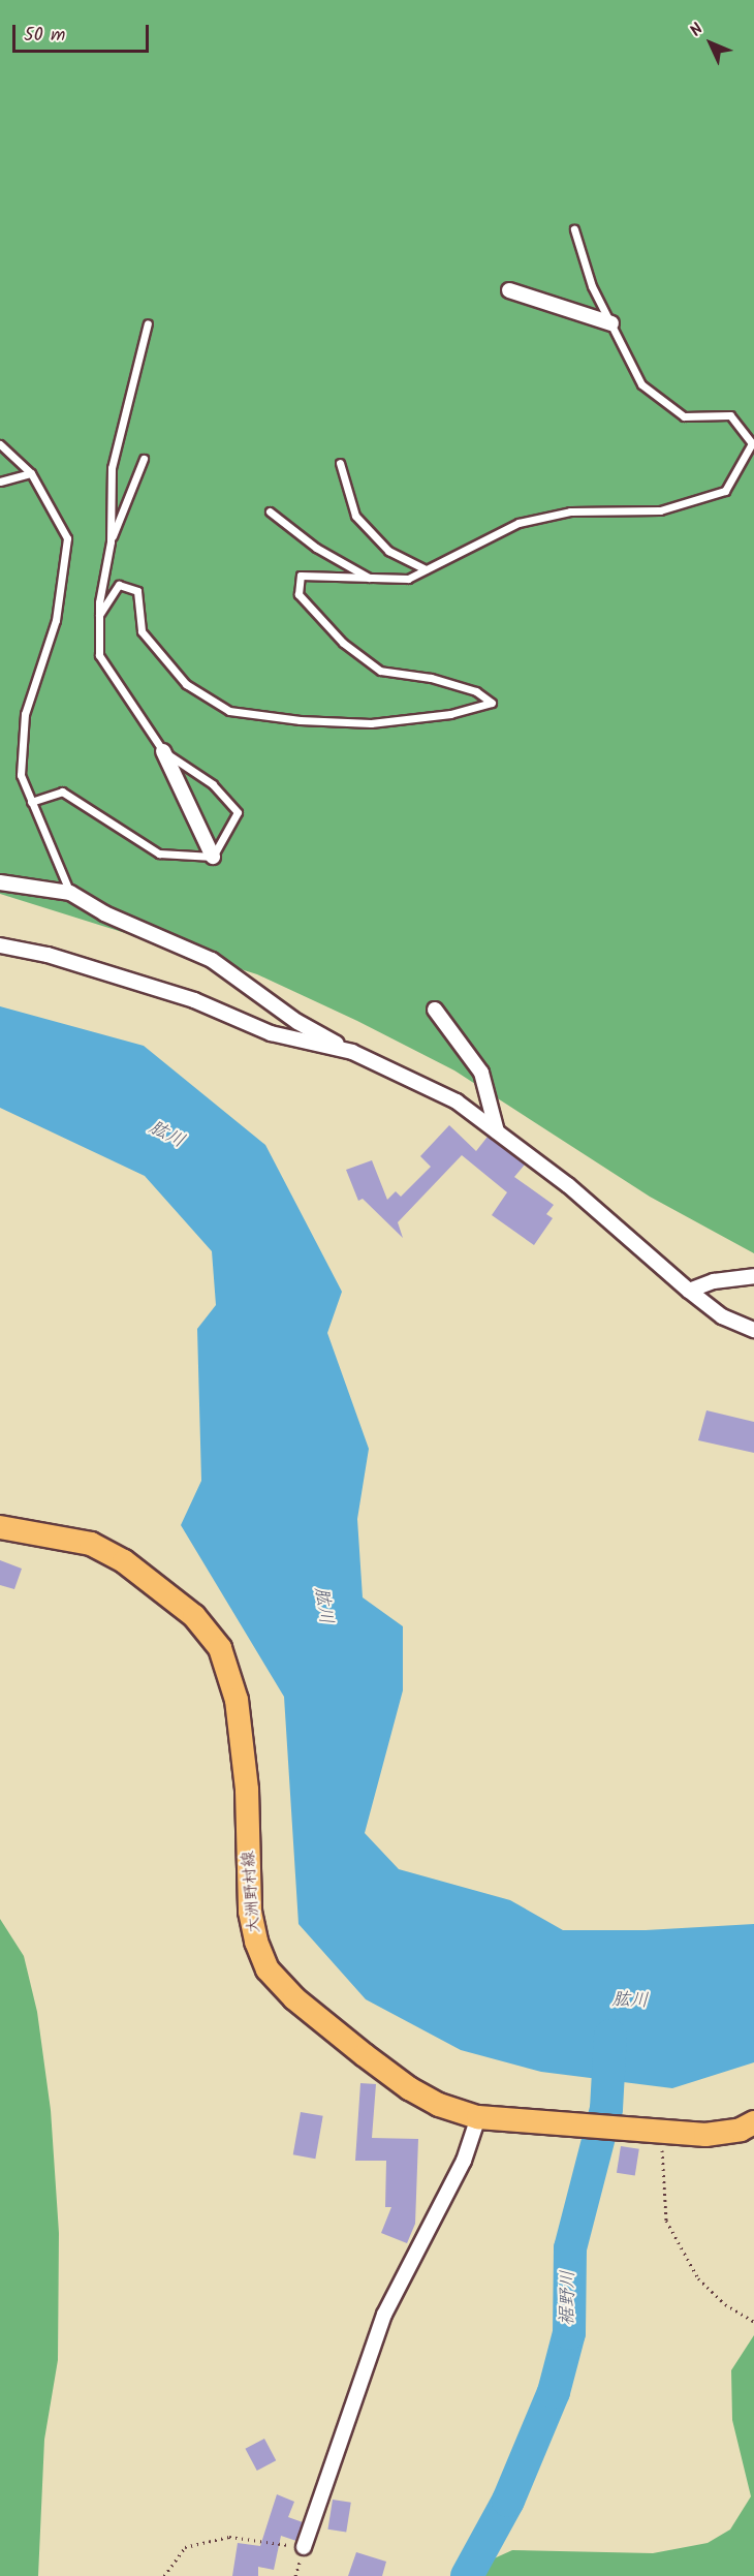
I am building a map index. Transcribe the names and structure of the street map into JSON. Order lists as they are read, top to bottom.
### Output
{
  "streets": {
    "main road": ["大洲野村線"]
  },
  "water": ["肱川", "裾野川"],
  "scale_bar": "50 m",
  "north": "top left"
}
